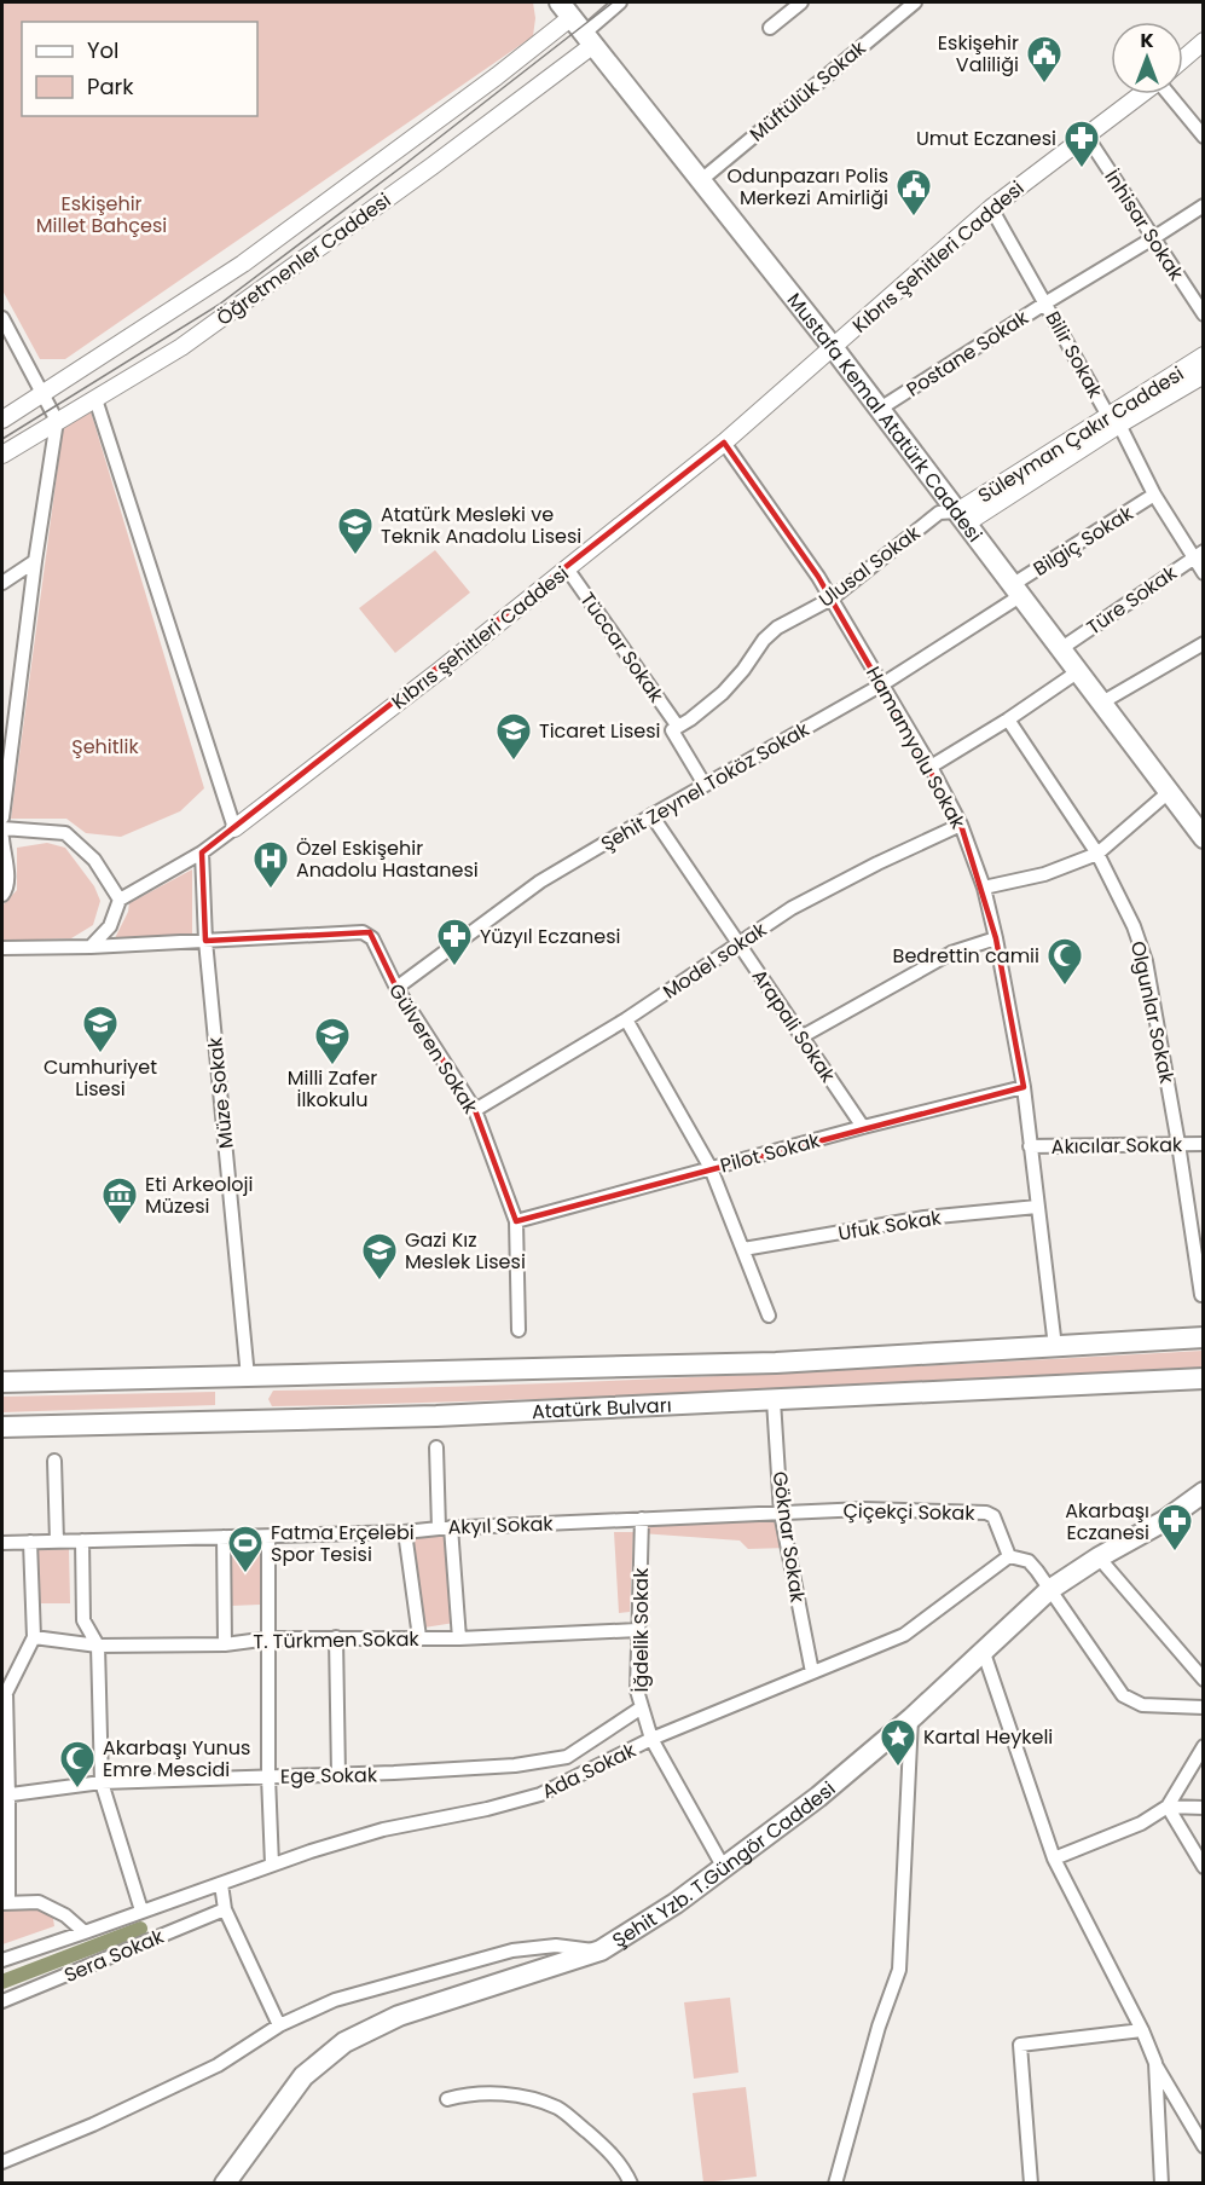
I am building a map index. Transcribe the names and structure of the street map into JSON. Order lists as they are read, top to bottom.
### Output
{
  "streets": {
    "main road": [
      "Kıbrıs Şehitleri Caddesi",
      "Öğretmenler Caddesi",
      "Mustafa Kemal Atatürk Caddesi",
      "Süleyman Çakır Caddesi",
      "Kıbrıs şehitleri Caddesi",
      "Atatürk Bulvarı",
      "Şehit Yzb. T.Güngör Caddesi"
    ],
    "street": [
      "Müftülük Sokak",
      "İnhisar Sokak",
      "Postane Sokak",
      "Bilir Sokak",
      "Bilgiç Sokak",
      "Ulusal Sokak",
      "Türe Sokak",
      "Tüccar Sokak",
      "Hamamyolu Sokak",
      "Şehit Zeynel Toköz Sokak",
      "Model sokak",
      "Olgunlar Sokak",
      "Arapali Sokak",
      "Gülveren Sokak",
      "Müze Sokak",
      "Akıcılar Sokak",
      "Pilot Sokak",
      "Ufuk Sokak",
      "Çiçekçi Sokak",
      "Akyıl Sokak",
      "Göknar Sokak",
      "İğdelik Sokak",
      "T. Türkmen Sokak",
      "Ada Sokak",
      "Ege Sokak",
      "Sera Sokak"
    ]
  },
  "crossings": [
    ["Müftülük Sokak", "Mustafa Kemal Atatürk Caddesi"],
    ["İnhisar Sokak", "Kıbrıs Şehitleri Caddesi"],
    ["İnhisar Sokak", "Postane Sokak"],
    ["Kıbrıs Şehitleri Caddesi", "Bilir Sokak"],
    ["Kıbrıs Şehitleri Caddesi", "Mustafa Kemal Atatürk Caddesi"],
    ["Kıbrıs Şehitleri Caddesi", "Kıbrıs şehitleri Caddesi"],
    ["Kıbrıs Şehitleri Caddesi", "Hamamyolu Sokak"],
    ["Öğretmenler Caddesi", "Mustafa Kemal Atatürk Caddesi"],
    ["Postane Sokak", "Bilir Sokak"],
    ["Postane Sokak", "Mustafa Kemal Atatürk Caddesi"],
    ["Bilir Sokak", "Süleyman Çakır Caddesi"],
    ["Bilir Sokak", "Bilgiç Sokak"],
    ["Bilir Sokak", "Türe Sokak"],
    ["Mustafa Kemal Atatürk Caddesi", "Süleyman Çakır Caddesi"],
    ["Mustafa Kemal Atatürk Caddesi", "Bilgiç Sokak"],
    ["Mustafa Kemal Atatürk Caddesi", "Ulusal Sokak"],
    ["Mustafa Kemal Atatürk Caddesi", "Türe Sokak"],
    ["Mustafa Kemal Atatürk Caddesi", "Şehit Zeynel Toköz Sokak"],
    ["Süleyman Çakır Caddesi", "Ulusal Sokak"],
    ["Bilgiç Sokak", "Şehit Zeynel Toköz Sokak"],
    ["Ulusal Sokak", "Tüccar Sokak"],
    ["Ulusal Sokak", "Hamamyolu Sokak"],
    ["Kıbrıs şehitleri Caddesi", "Tüccar Sokak"],
    ["Kıbrıs şehitleri Caddesi", "Hamamyolu Sokak"],
    ["Hamamyolu Sokak", "Şehit Zeynel Toköz Sokak"],
    ["Hamamyolu Sokak", "Model sokak"],
    ["Hamamyolu Sokak", "Akıcılar Sokak"],
    ["Hamamyolu Sokak", "Pilot Sokak"],
    ["Hamamyolu Sokak", "Ufuk Sokak"],
    ["Hamamyolu Sokak", "Atatürk Bulvarı"],
    ["Şehit Zeynel Toköz Sokak", "Arapali Sokak"],
    ["Şehit Zeynel Toköz Sokak", "Gülveren Sokak"],
    ["Model sokak", "Arapali Sokak"],
    ["Model sokak", "Gülveren Sokak"],
    ["Olgunlar Sokak", "Akıcılar Sokak"],
    ["Arapali Sokak", "Pilot Sokak"],
    ["Gülveren Sokak", "Müze Sokak"],
    ["Gülveren Sokak", "Pilot Sokak"],
    ["Müze Sokak", "Atatürk Bulvarı"],
    ["Atatürk Bulvarı", "Göknar Sokak"],
    ["Çiçekçi Sokak", "Akyıl Sokak"],
    ["Çiçekçi Sokak", "Göknar Sokak"],
    ["Çiçekçi Sokak", "Ada Sokak"],
    ["Akyıl Sokak", "Göknar Sokak"],
    ["Akyıl Sokak", "İğdelik Sokak"],
    ["Göknar Sokak", "Ada Sokak"],
    ["İğdelik Sokak", "T. Türkmen Sokak"],
    ["İğdelik Sokak", "Ada Sokak"],
    ["İğdelik Sokak", "Ege Sokak"],
    ["İğdelik Sokak", "Şehit Yzb. T.Güngör Caddesi"]
  ],
  "parks": ["Eskişehir Millet Bahçesi", "Şehitlik"],
  "places": {
    "public building": ["Eskişehir Valiliği", "Odunpazarı Polis Merkezi Amirliği"],
    "pharmacy": ["Umut Eczanesi", "Yüzyıl Eczanesi", "Akarbaşı Eczanesi"],
    "school or university": [
      "Atatürk Mesleki ve Teknik Anadolu Lisesi",
      "Ticaret Lisesi",
      "Cumhuriyet Lisesi",
      "Milli Zafer İlkokulu",
      "Gazi Kız Meslek Lisesi"
    ],
    "hospital": ["Özel Eskişehir Anadolu Hastanesi"],
    "mosque": ["Bedrettin camii", "Akarbaşı Yunus Emre Mescidi"],
    "museum": ["Eti Arkeoloji Müzesi"],
    "sports": ["Fatma Erçelebi Spor Tesisi"],
    "place": ["Kartal Heykeli"]
  },
  "legend": ["Yol", "Park"],
  "north": "top"
}
